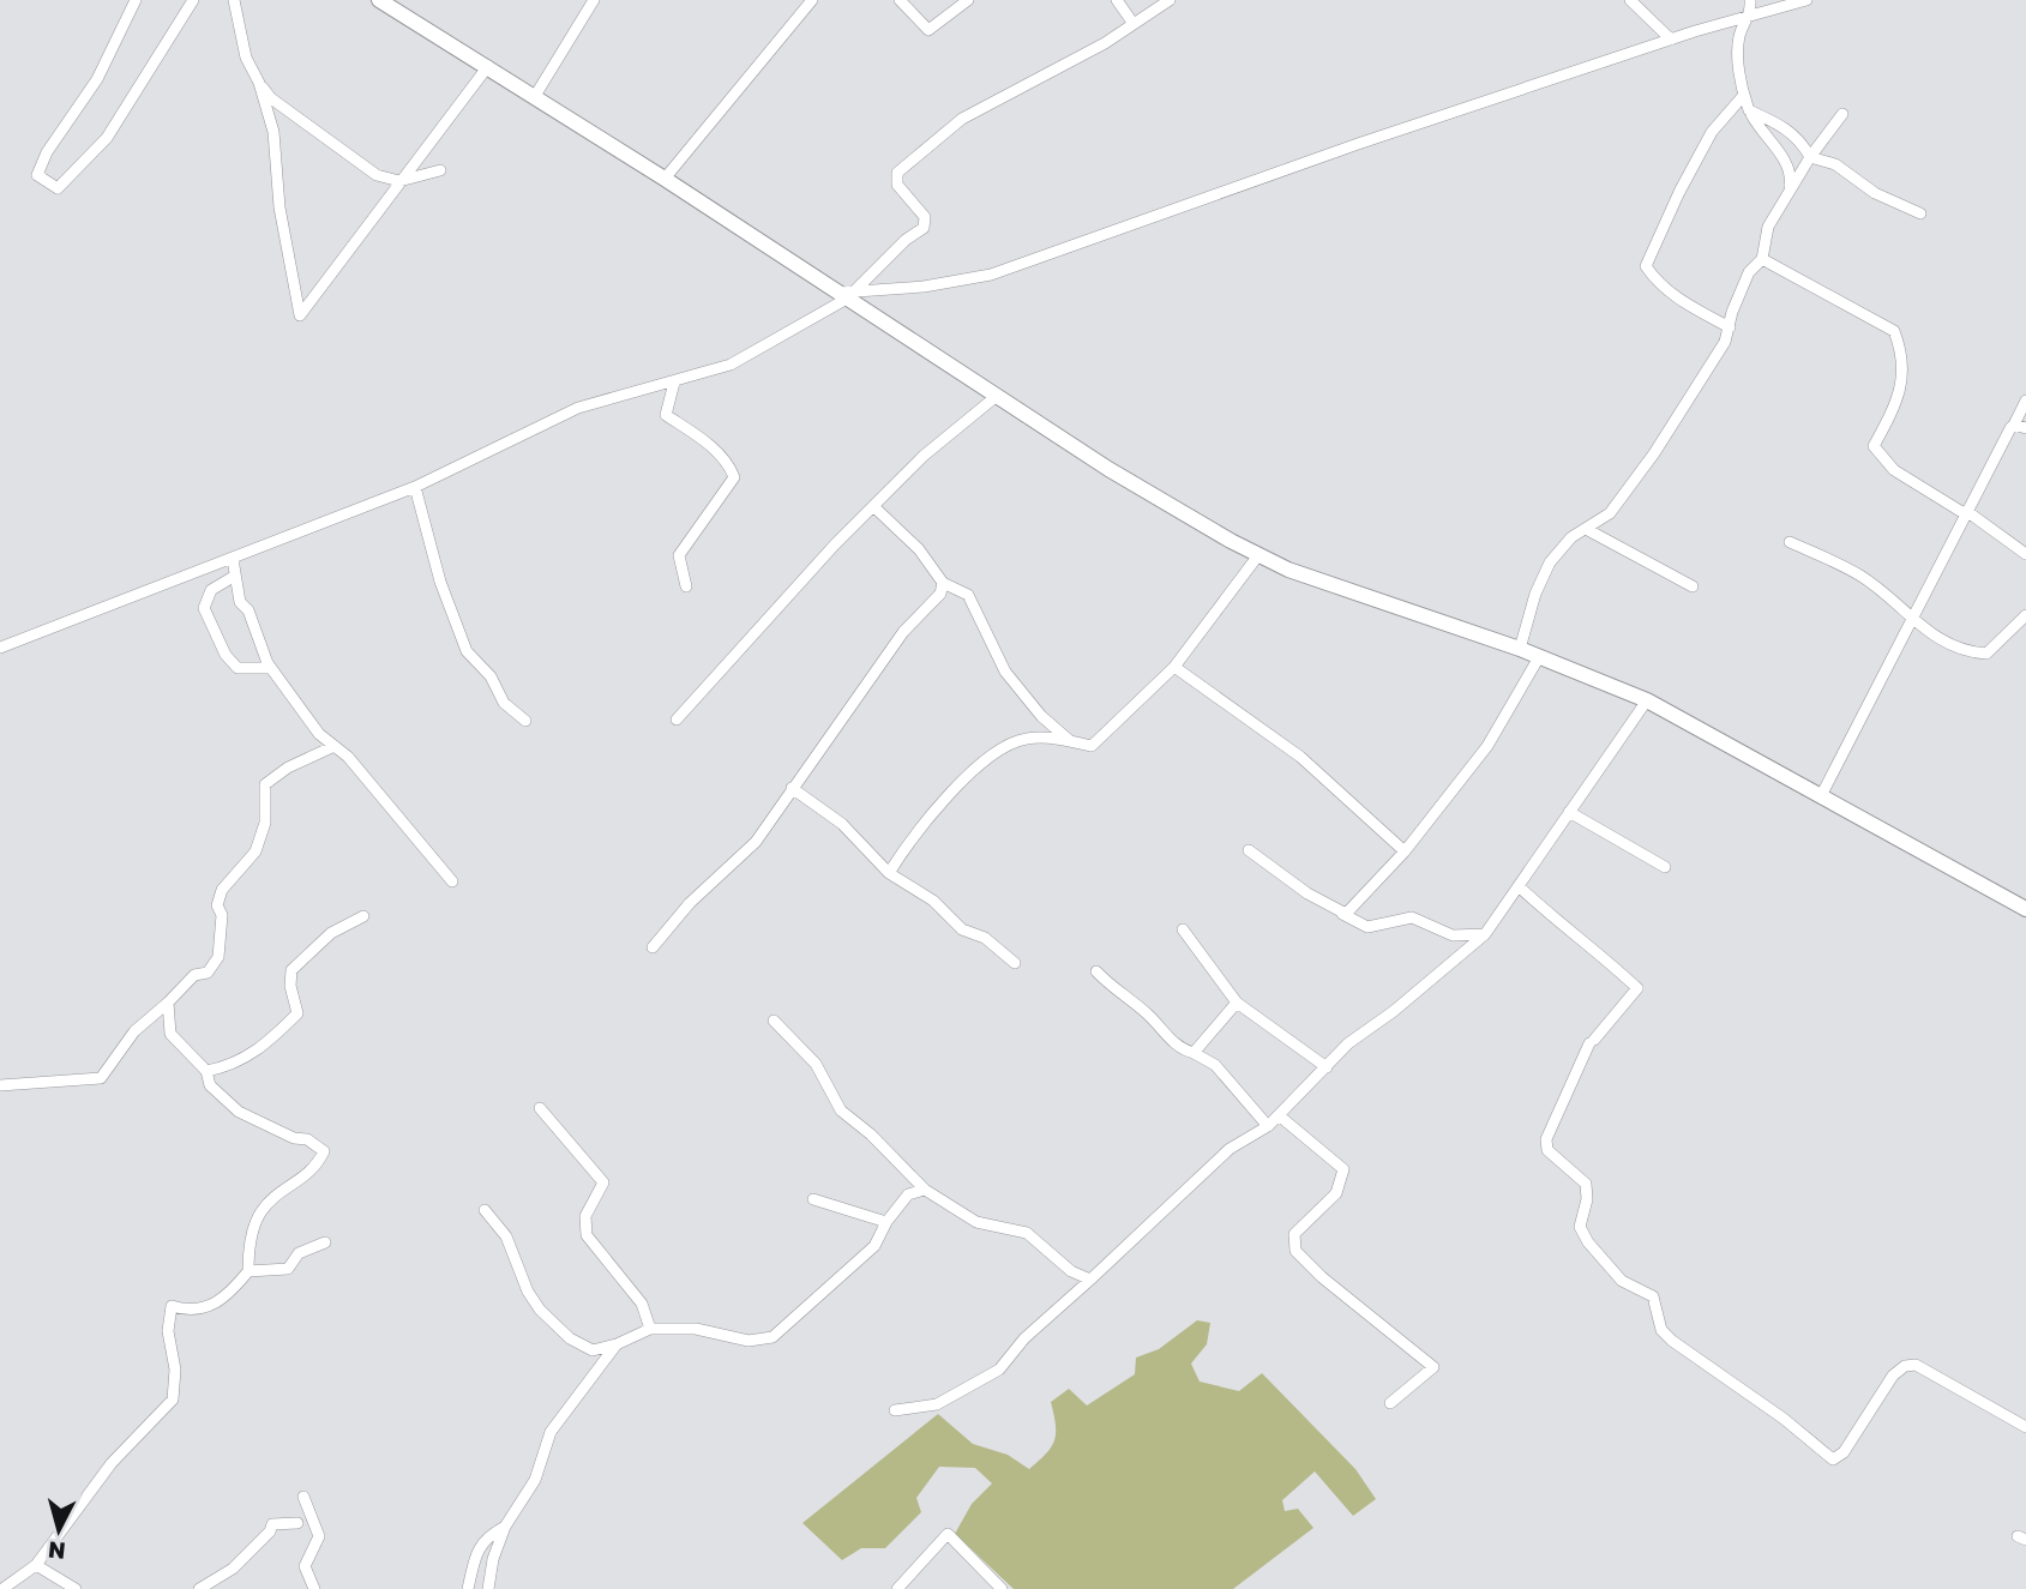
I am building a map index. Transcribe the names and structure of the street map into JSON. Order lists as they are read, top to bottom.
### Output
{
  "north": "bottom"
}
